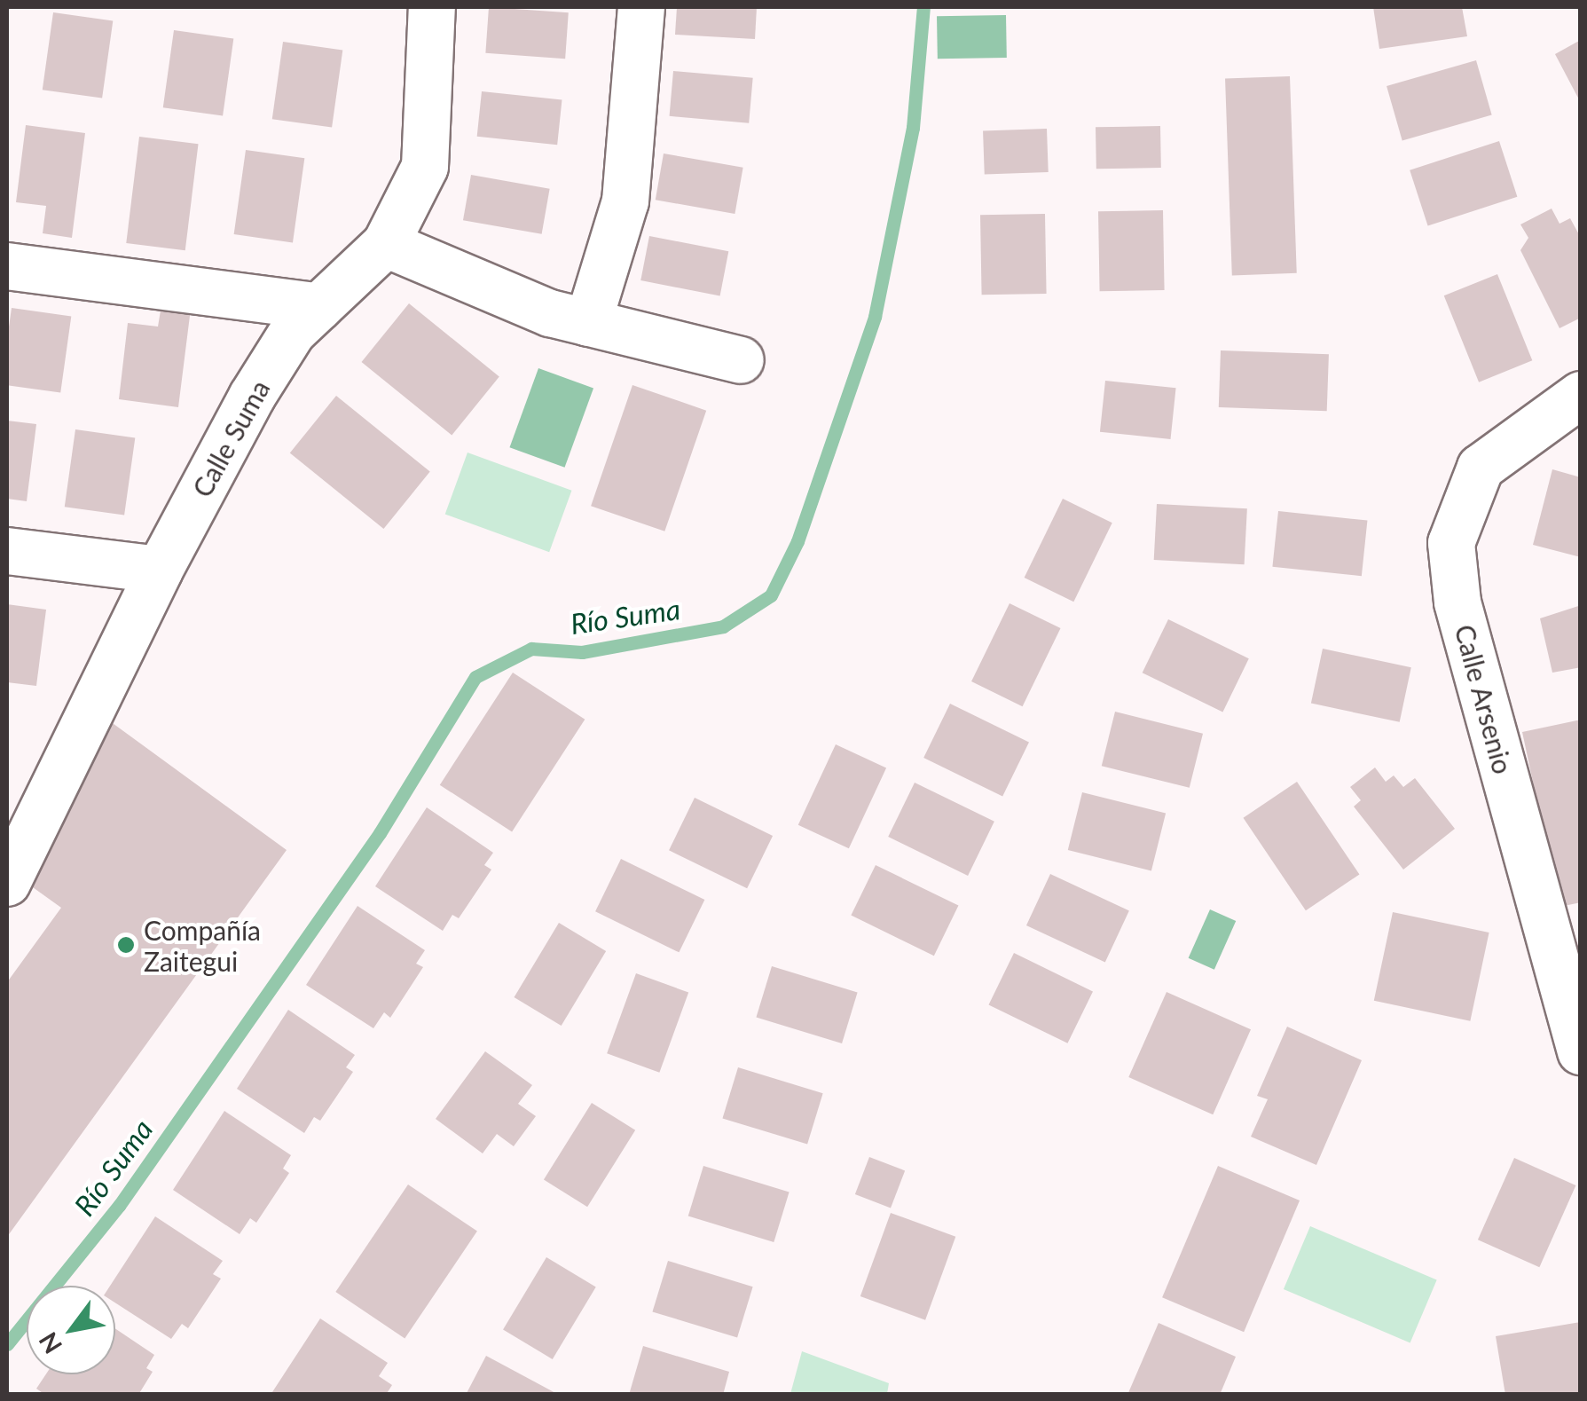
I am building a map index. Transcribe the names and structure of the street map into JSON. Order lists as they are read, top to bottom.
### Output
{
  "streets": {
    "street": ["Calle Suma", "Calle Arsenio"]
  },
  "water": ["Río Suma"],
  "places": ["Compañía Zaitegui"],
  "north": "bottom left"
}
